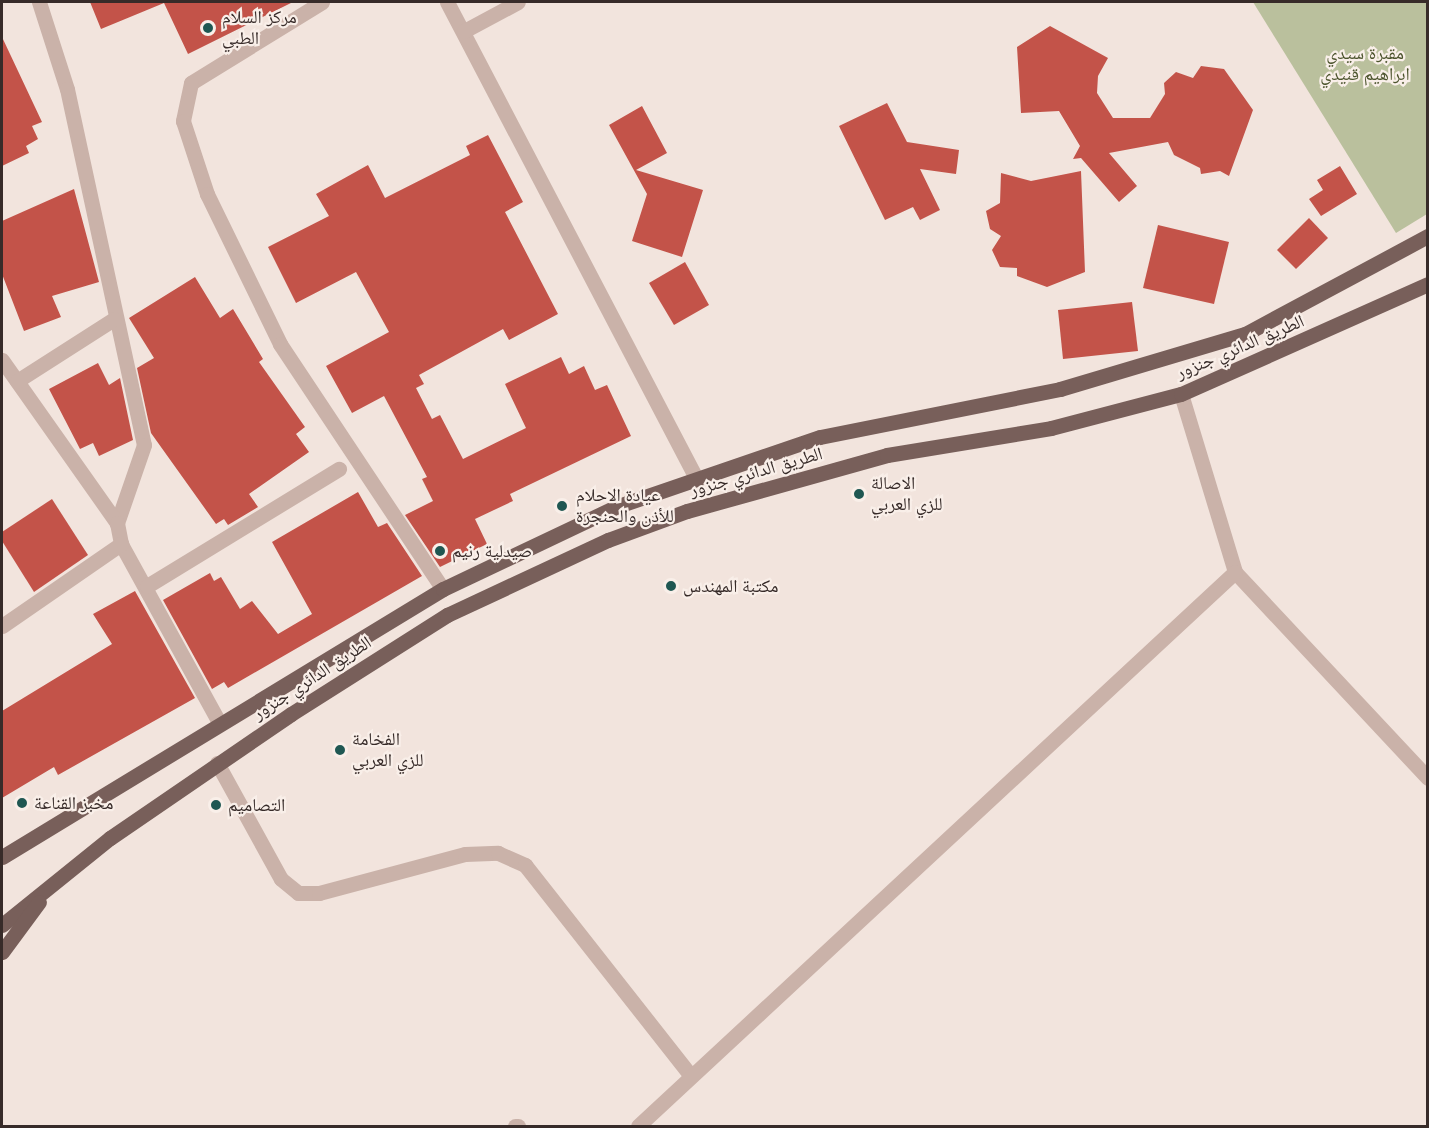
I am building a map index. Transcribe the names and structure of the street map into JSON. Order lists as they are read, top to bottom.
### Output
{
  "streets": {
    "main road": ["الطريق الدائري جنزور"]
  },
  "parks": ["مقبرة سيدي ابراهيم قنيدي"],
  "places": [
    "مركز السلام الطبي",
    "الاصالة للزي العربي",
    "عيادة الاحلام للأذن والحنجرة",
    "صيدلية رنيم",
    "مكتبة المهندس",
    "الفخامة للزي العربي",
    "مخبز القناعة",
    "التصاميم"
  ]
}
